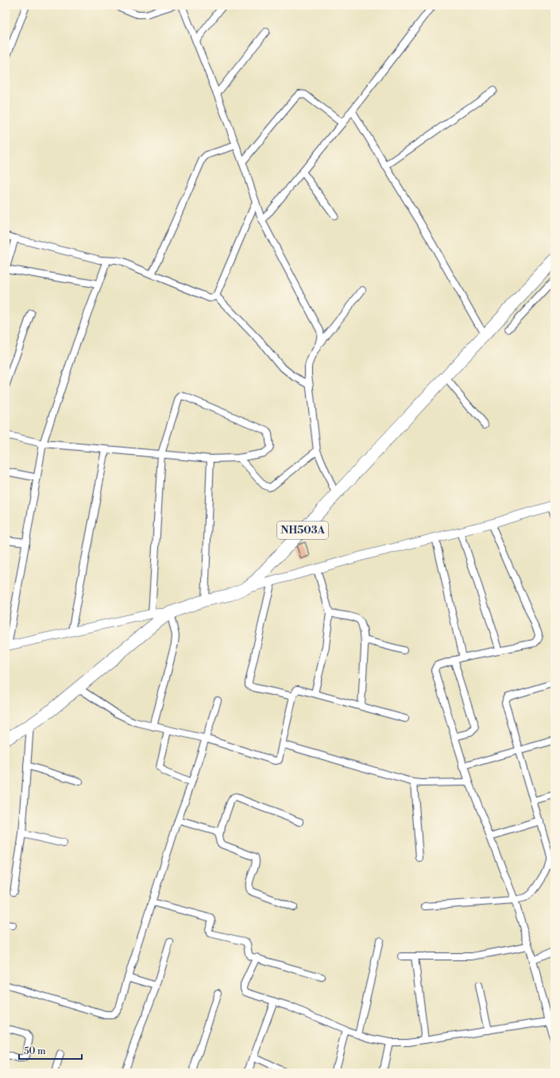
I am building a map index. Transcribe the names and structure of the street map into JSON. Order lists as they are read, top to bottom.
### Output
{
  "streets": {
    "highway": ["NH503A"]
  },
  "scale_bar": "50 m"
}
